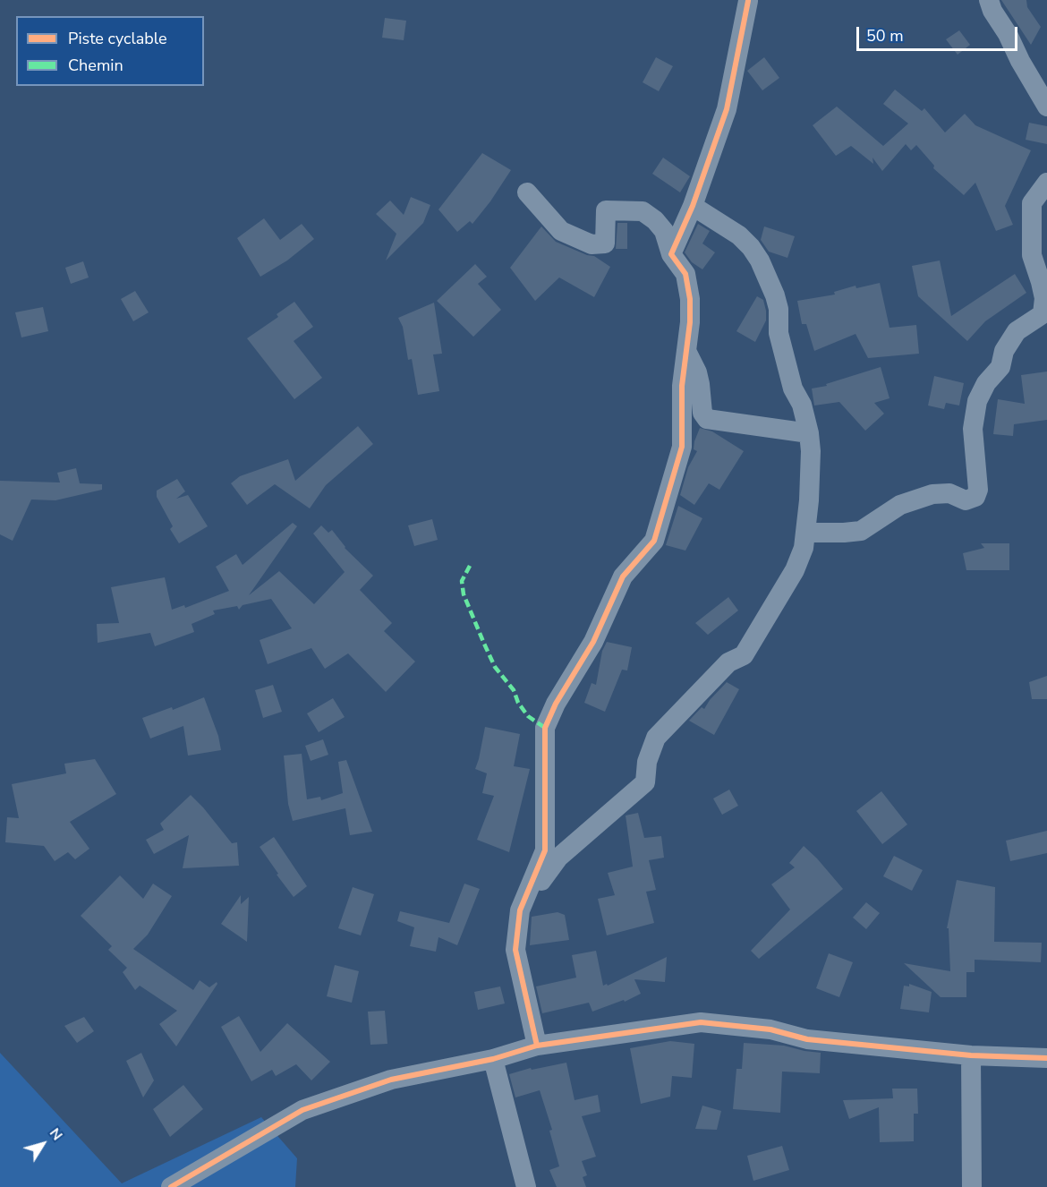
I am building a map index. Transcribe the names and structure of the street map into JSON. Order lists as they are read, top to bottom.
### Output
{
  "legend": ["Piste cyclable", "Chemin"],
  "scale_bar": "50 m",
  "north": "top right"
}
